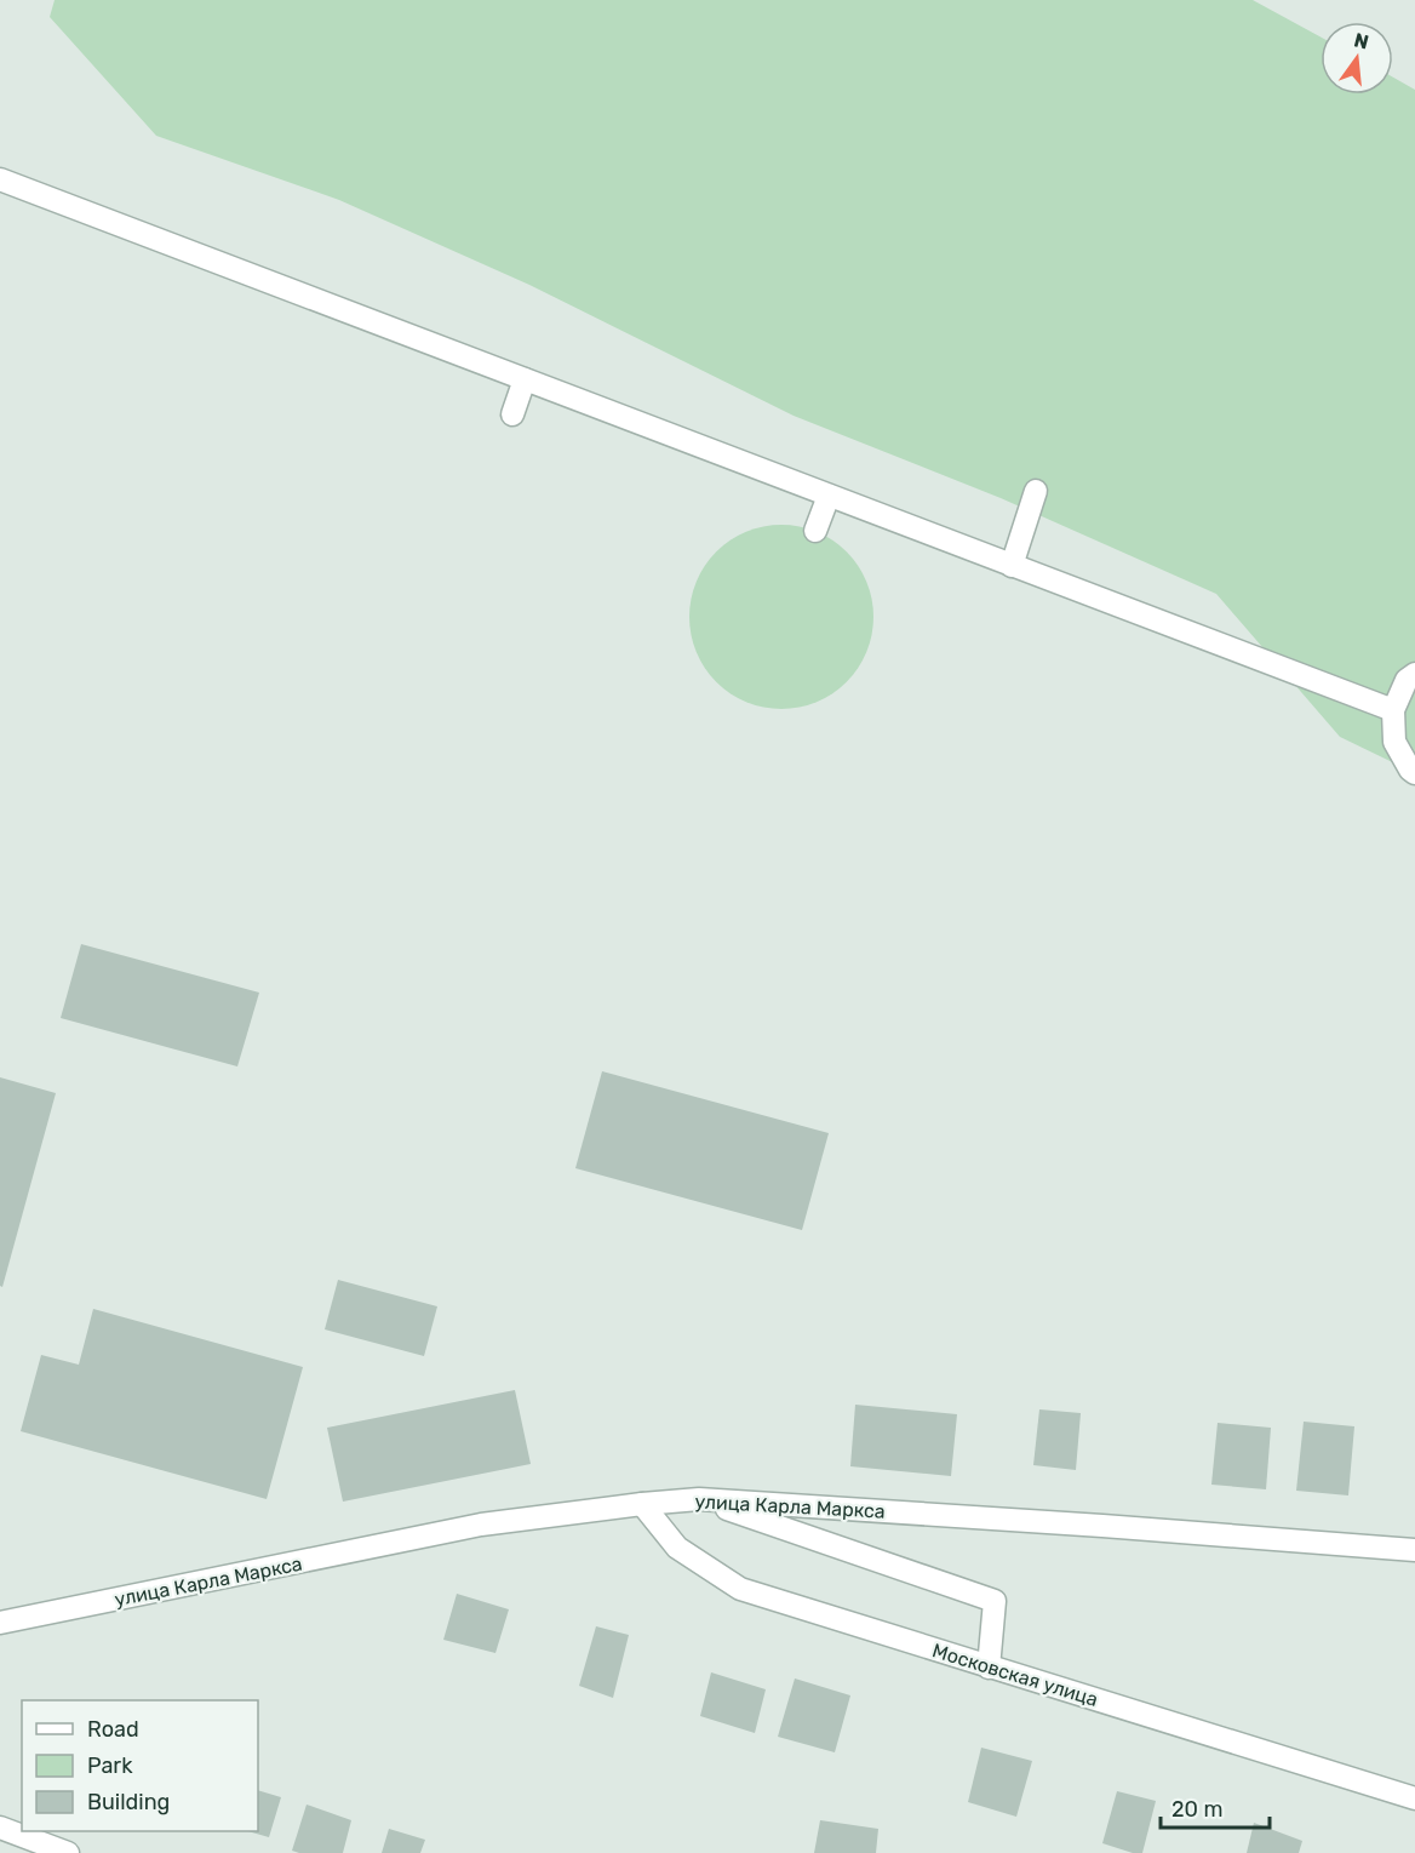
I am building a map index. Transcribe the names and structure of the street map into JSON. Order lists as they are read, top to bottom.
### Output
{
  "streets": {
    "street": ["улица Карла Маркса", "Московская улица"]
  },
  "crossings": [
    ["улица Карла Маркса", "Московская улица"]
  ],
  "legend": ["Road", "Park", "Building"],
  "scale_bar": "20 m",
  "north": "top"
}
